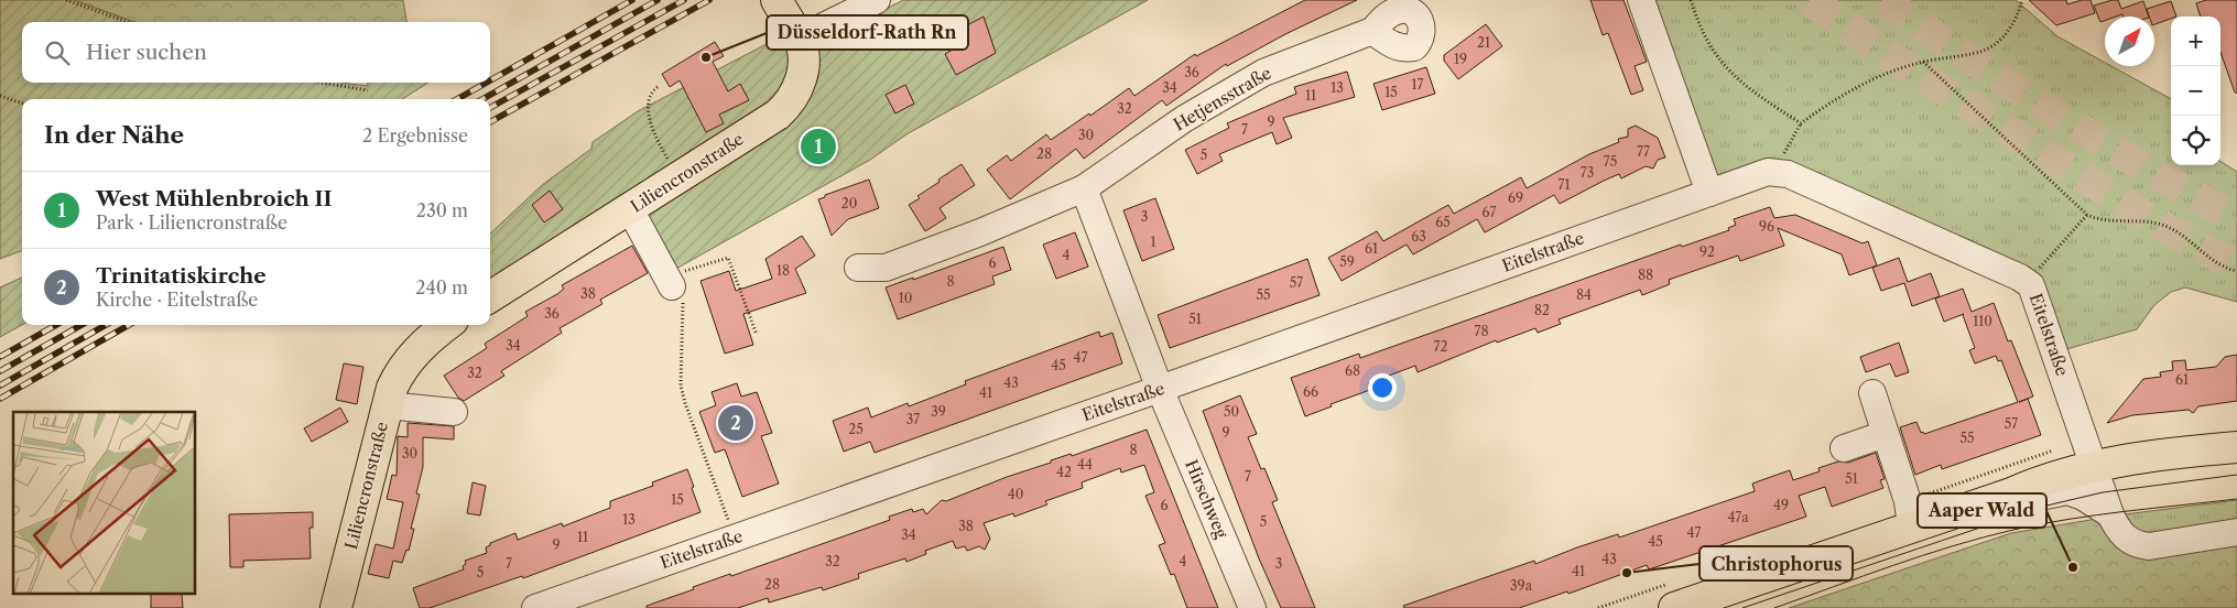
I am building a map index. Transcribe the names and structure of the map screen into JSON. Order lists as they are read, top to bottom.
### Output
{
  "streets": {
    "main road": ["Liliencronstraße"],
    "street": ["Hetjensstraße", "Eitelstraße", "Hirschweg"]
  },
  "crossings": [
    ["Eitelstraße", "Hirschweg"]
  ],
  "places": ["Düsseldorf-Rath Rn", "Aaper Wald", "Christophorus"],
  "house_numbers": [
    "21",
    "19",
    "36",
    "17",
    "34",
    "13",
    "15",
    "11",
    "32",
    "9",
    "7",
    "30",
    "77",
    "28",
    "5",
    "75",
    "73",
    "71",
    "69",
    "20",
    "67",
    "3",
    "65",
    "96",
    "63",
    "1",
    "61",
    "92",
    "4",
    "59",
    "6",
    "18",
    "88",
    "8",
    "57",
    "38",
    "55",
    "84",
    "10",
    "82",
    "36",
    "51",
    "110",
    "78",
    "34",
    "72",
    "47",
    "45",
    "68",
    "32",
    "61",
    "43",
    "66",
    "41",
    "39",
    "50",
    "37",
    "57",
    "25",
    "9",
    "55",
    "8",
    "30",
    "44",
    "42",
    "7",
    "51",
    "40",
    "15",
    "6",
    "49",
    "47a",
    "13",
    "5",
    "38",
    "47",
    "34",
    "11",
    "45",
    "9",
    "43",
    "32",
    "4",
    "7",
    "3",
    "41",
    "5",
    "28",
    "39a"
  ],
  "north": "top right",
  "page": {
    "map_buttons": ["+", "−"],
    "search": "Hier suchen",
    "heading": ["In der Nähe", "2 Ergebnisse"],
    "pins": ["1", "2"],
    "list": [
      {
        "mark": "1",
        "name": "West Mühlenbroich II",
        "note": "Park · Liliencronstraße",
        "value": "230 m"
      },
      {
        "mark": "2",
        "name": "Trinitatiskirche",
        "note": "Kirche · Eitelstraße",
        "value": "240 m"
      }
    ]
  }
}
